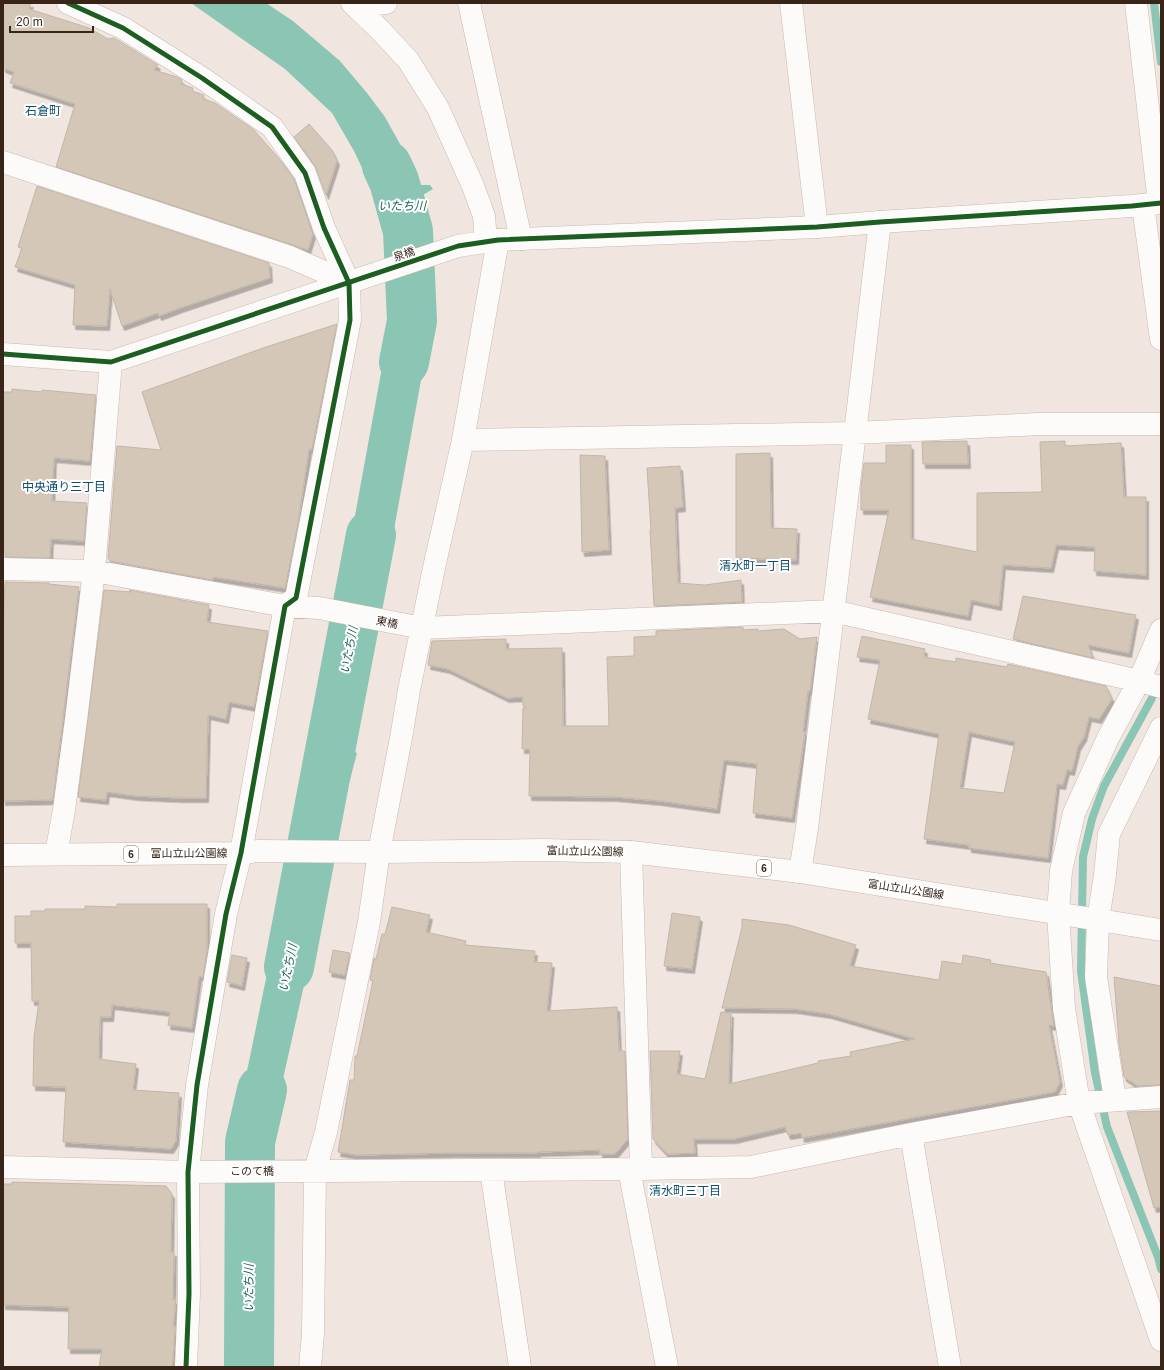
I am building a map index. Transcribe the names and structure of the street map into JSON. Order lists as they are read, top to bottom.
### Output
{
  "streets": {
    "street": [
      "泉橋",
      "東橋",
      "富山立山公園線",
      "6",
      "このて橋"
    ]
  },
  "districts": [
    "石倉町",
    "中央通り三丁目",
    "清水町一丁目",
    "清水町三丁目"
  ],
  "water": ["いたち川"],
  "scale_bar": "20 m"
}
